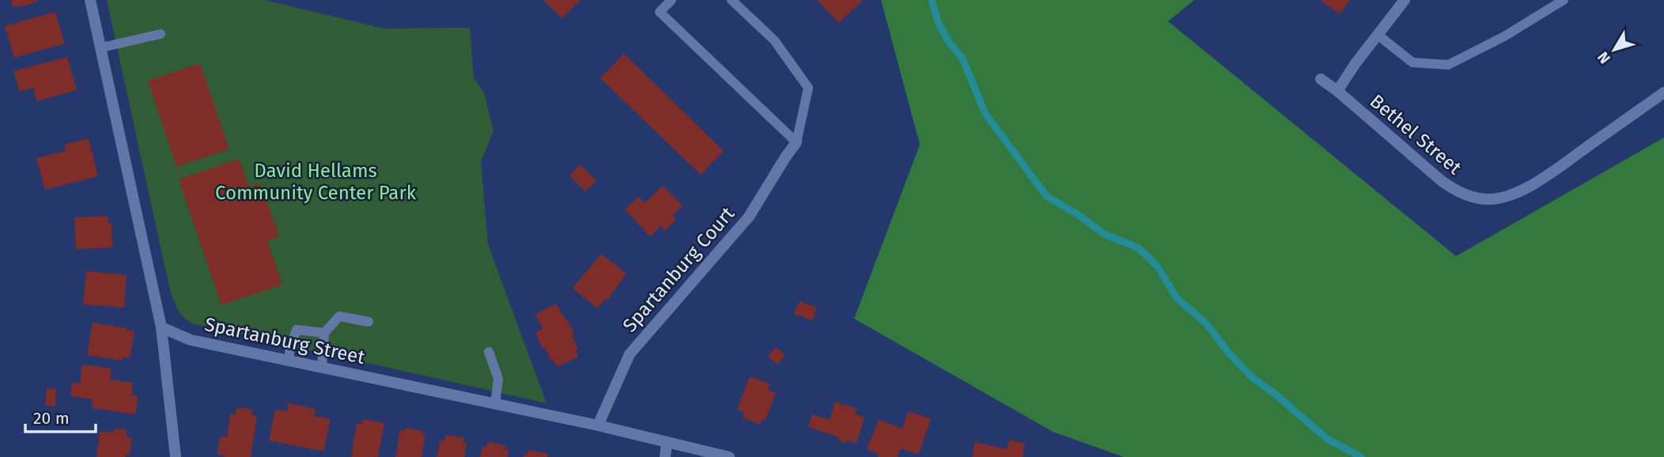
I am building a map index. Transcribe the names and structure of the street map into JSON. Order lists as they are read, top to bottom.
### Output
{
  "streets": {
    "street": ["Bethel Street", "Spartanburg Court", "Spartanburg Street"]
  },
  "crossings": [
    ["Spartanburg Court", "Spartanburg Street"]
  ],
  "parks": ["David Hellams Community Center Park"],
  "scale_bar": "20 m",
  "north": "bottom left"
}
